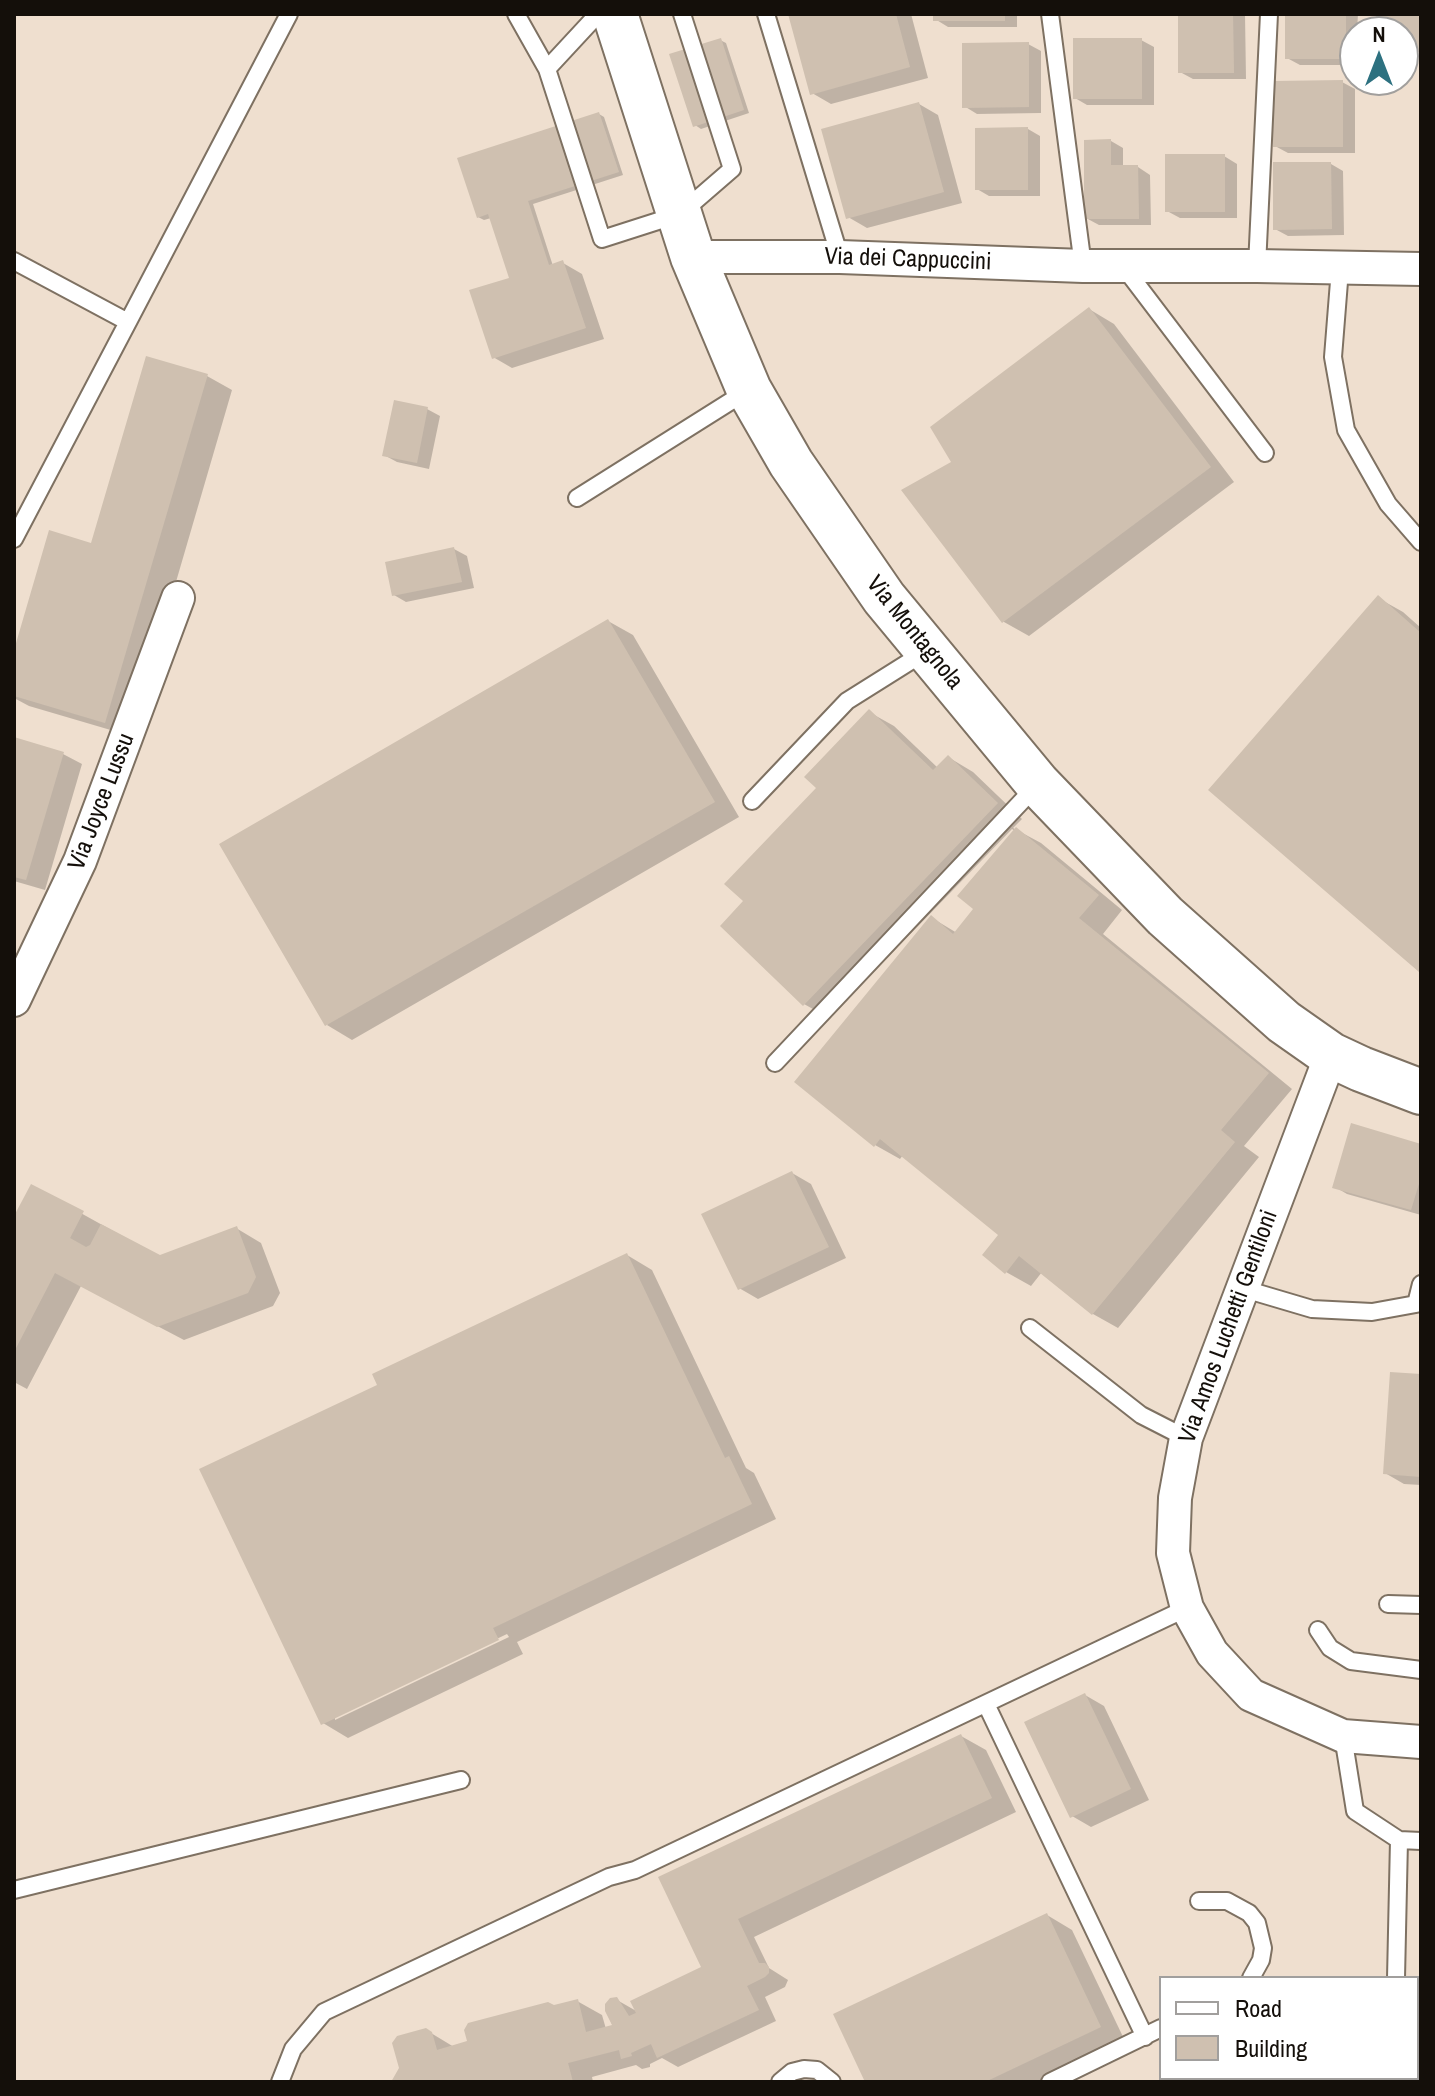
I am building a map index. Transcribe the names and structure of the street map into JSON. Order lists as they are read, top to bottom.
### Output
{
  "streets": {
    "main road": ["Via Montagnola"],
    "street": ["Via dei Cappuccini", "Via Joyce Lussu", "Via Amos Luchetti Gentiloni"]
  },
  "crossings": [
    ["Via dei Cappuccini", "Via Montagnola"],
    ["Via Montagnola", "Via Amos Luchetti Gentiloni"]
  ],
  "legend": ["Road", "Building"],
  "north": "top"
}
